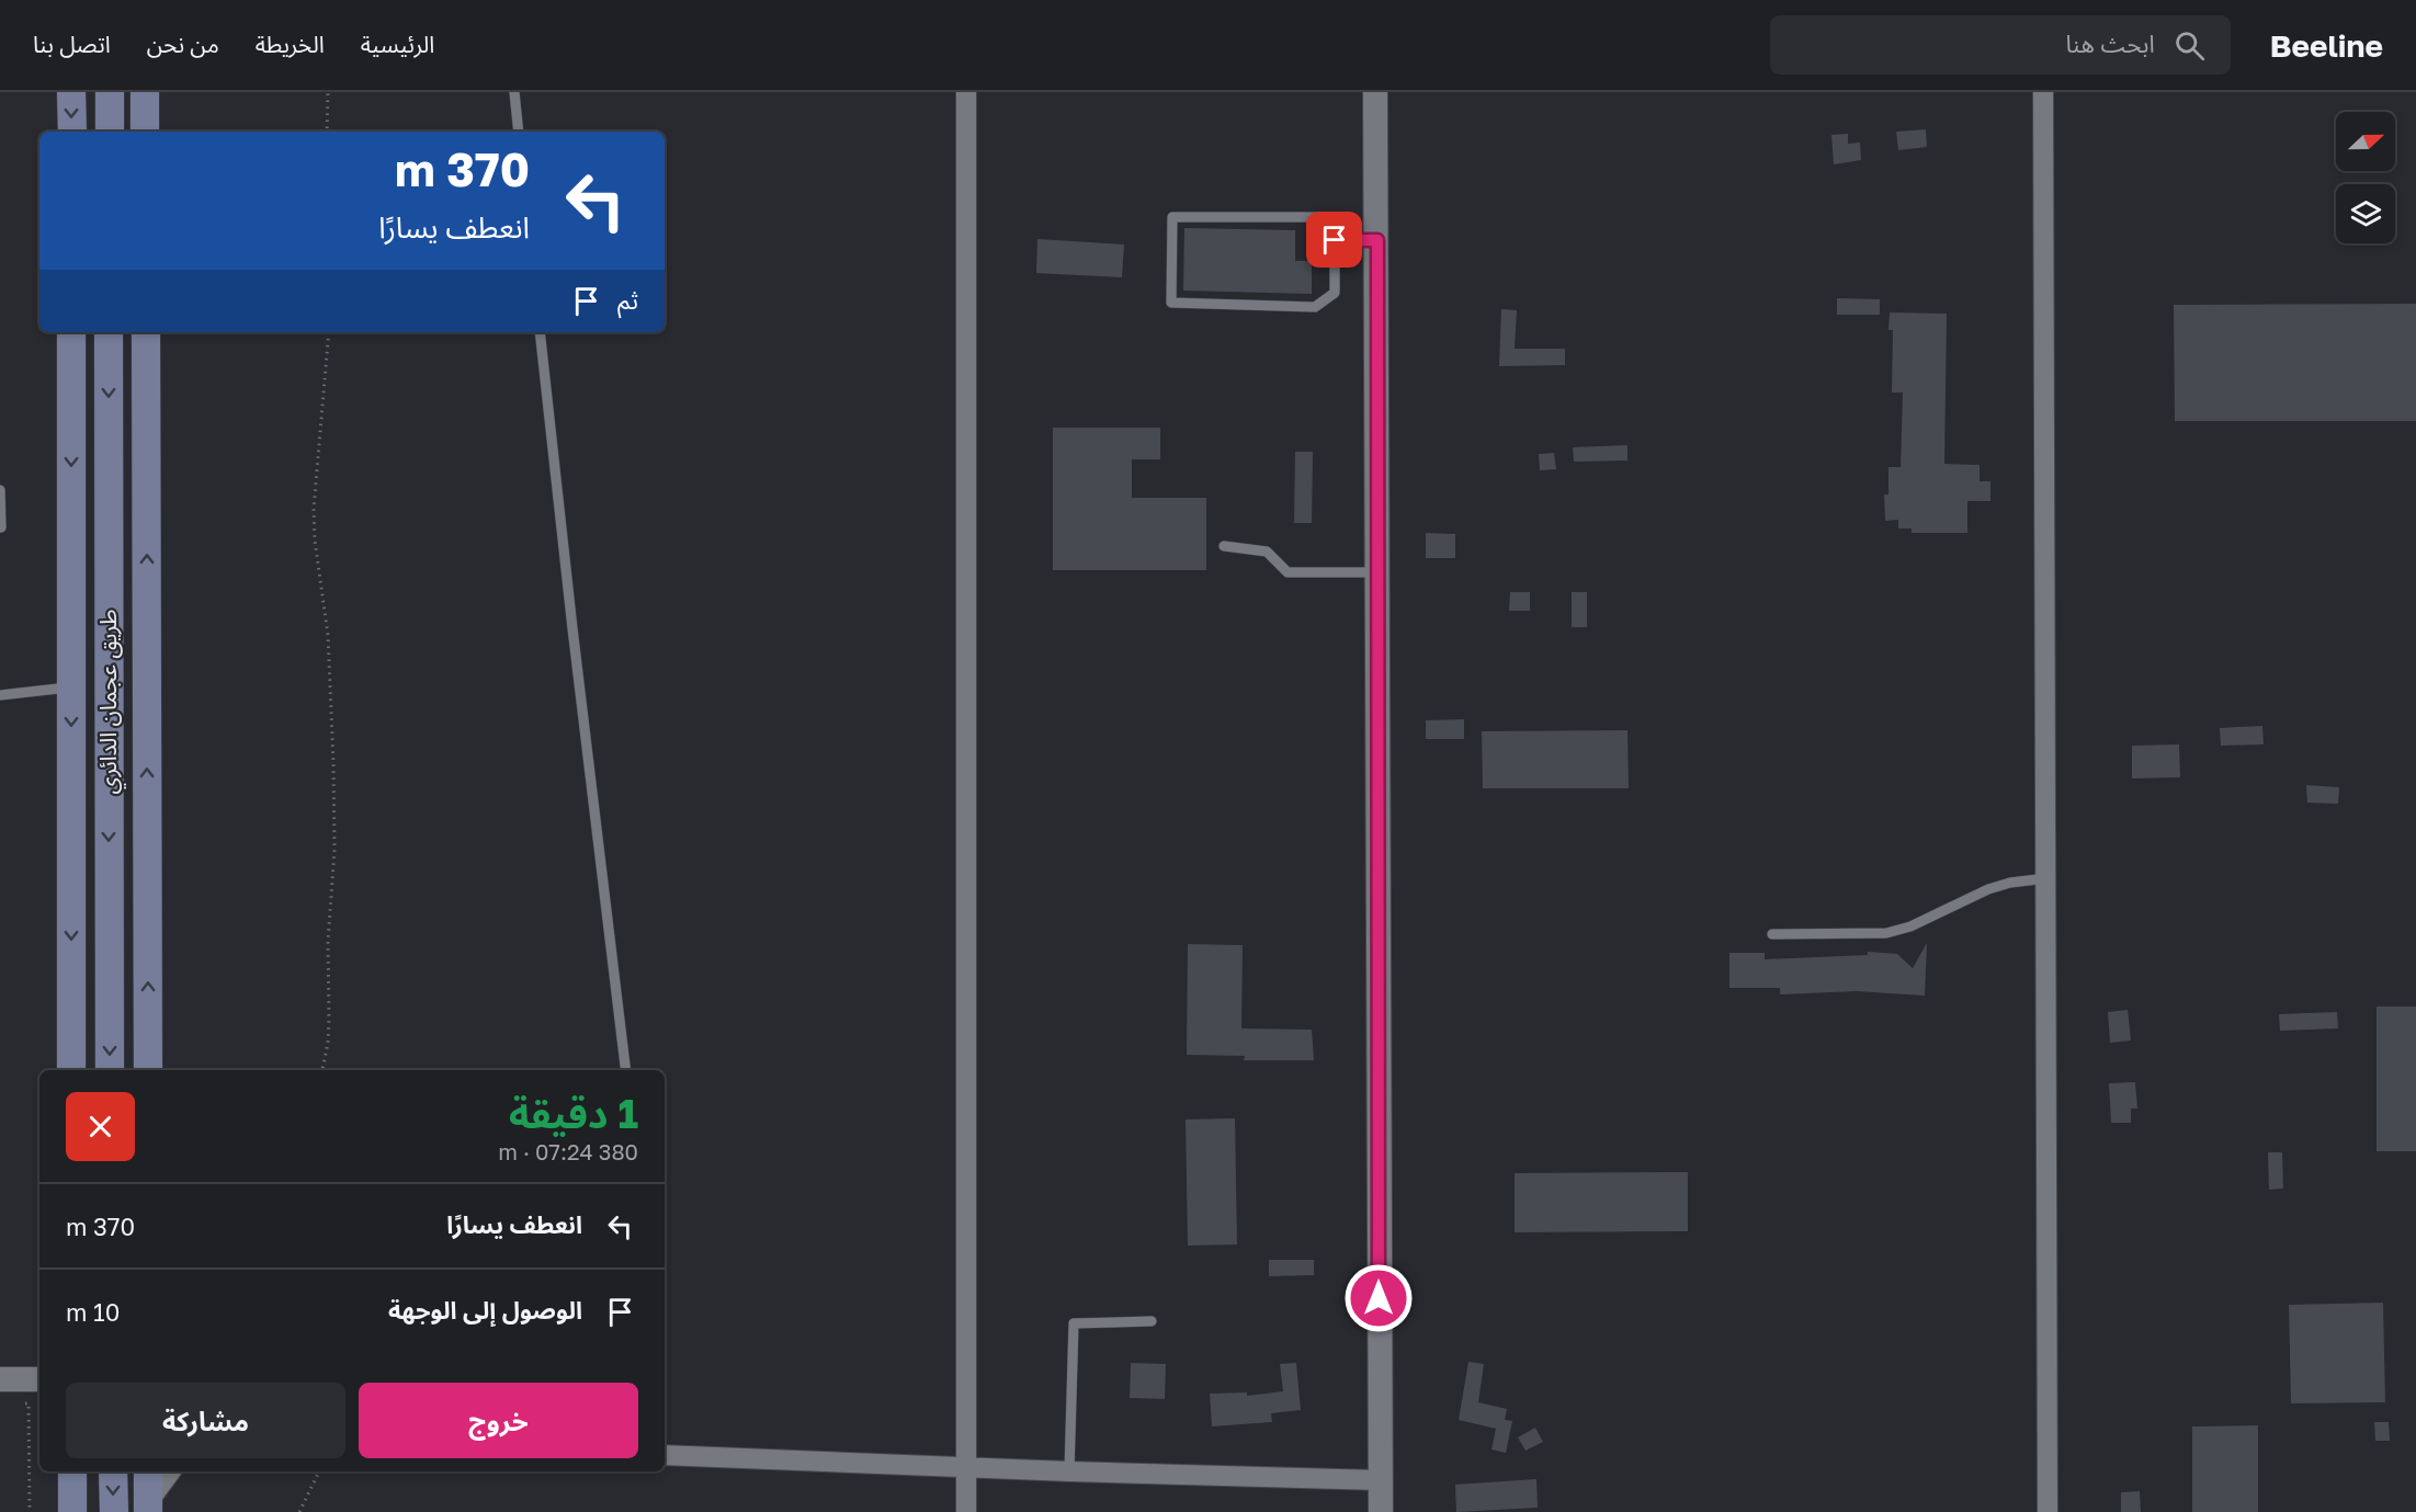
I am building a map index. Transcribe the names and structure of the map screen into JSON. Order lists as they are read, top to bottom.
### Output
{
  "streets": {
    "main road": ["طريق عجمان الدائري"]
  },
  "north": "right",
  "page": {
    "header": "Beeline",
    "search": "ابحث هنا",
    "nav": [
      "الرئيسية",
      "الخريطة",
      "من نحن",
      "اتصل بنا"
    ],
    "turn": ["370 m", "انعطف يسارًا"],
    "then": "ثم",
    "heading": ["1 دقيقة", "380 m · 07:24"],
    "list": [
      {
        "name": "انعطف يسارًا",
        "value": "370 m"
      },
      {
        "name": "الوصول إلى الوجهة",
        "value": "10 m"
      }
    ],
    "buttons": ["خروج", "مشاركة"]
  }
}
